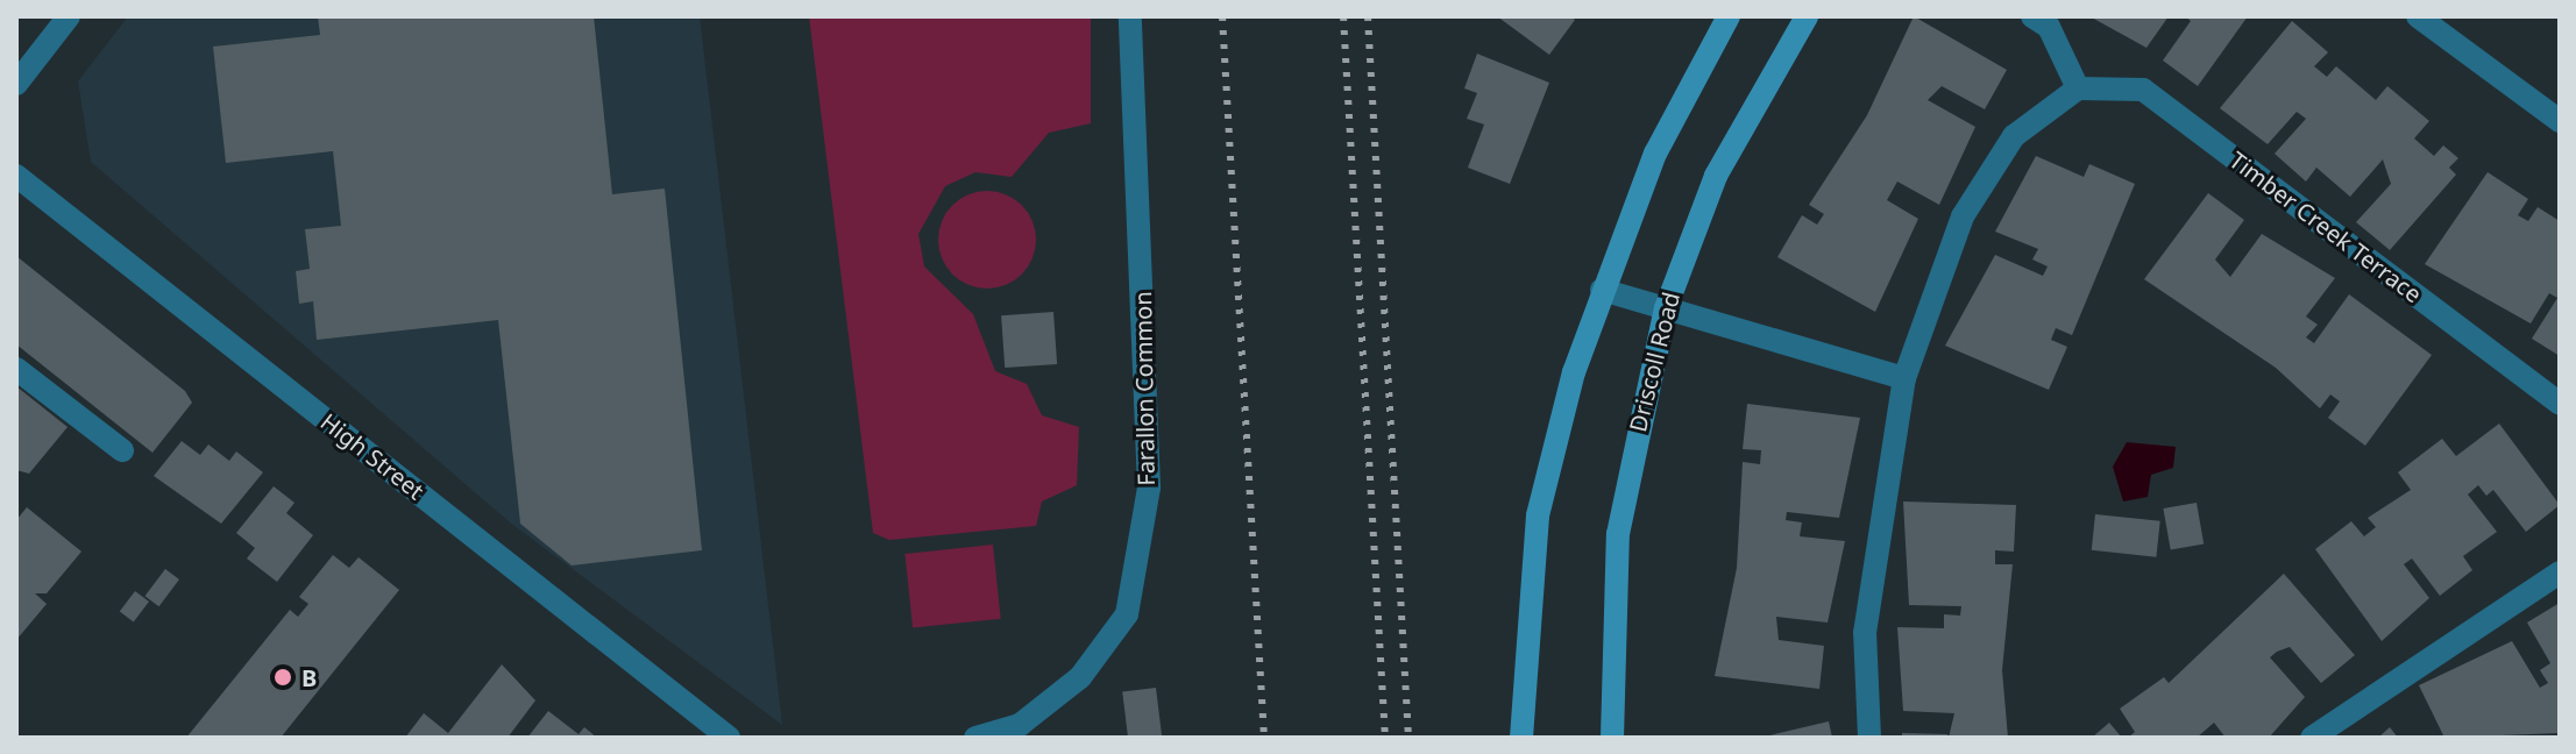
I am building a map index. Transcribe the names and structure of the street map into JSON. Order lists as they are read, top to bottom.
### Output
{
  "streets": {
    "street": [
      "Timber Creek Terrace",
      "Driscoll Road",
      "Farallon Common",
      "High Street"
    ]
  },
  "places": ["B"]
}
